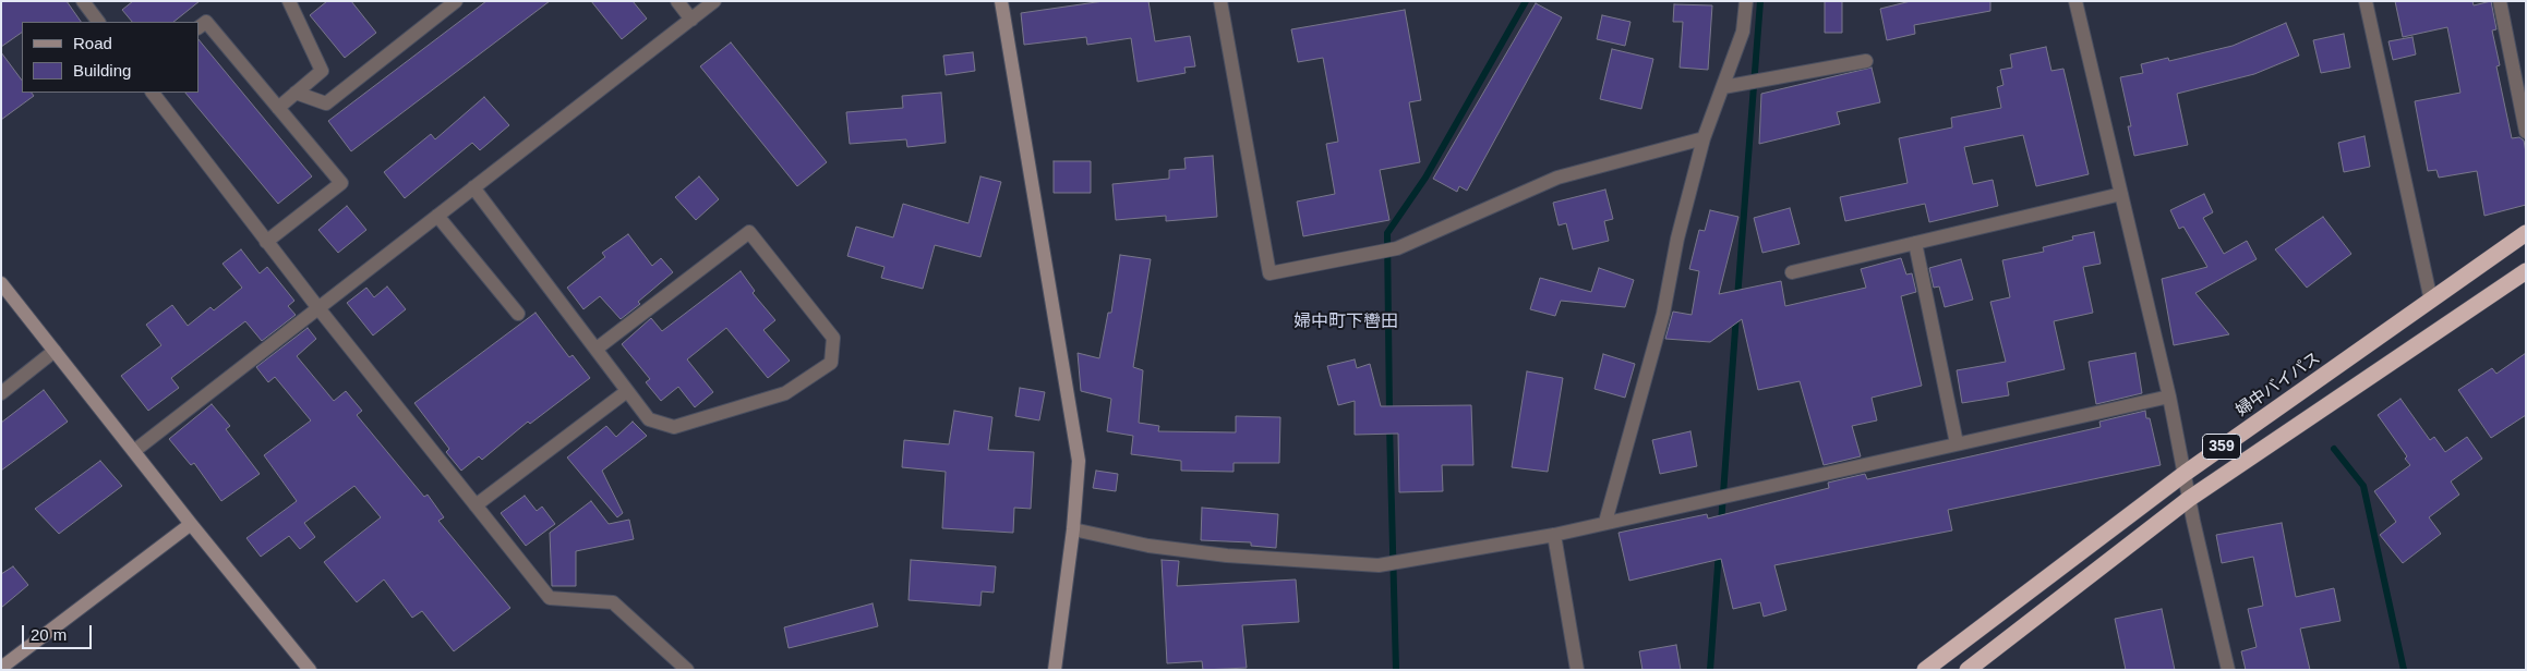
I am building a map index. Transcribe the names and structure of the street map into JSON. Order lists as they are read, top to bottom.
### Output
{
  "streets": {
    "highway": ["婦中バイパス", "359"]
  },
  "districts": ["婦中町下轡田"],
  "legend": ["Road", "Building"],
  "scale_bar": "20 m"
}
